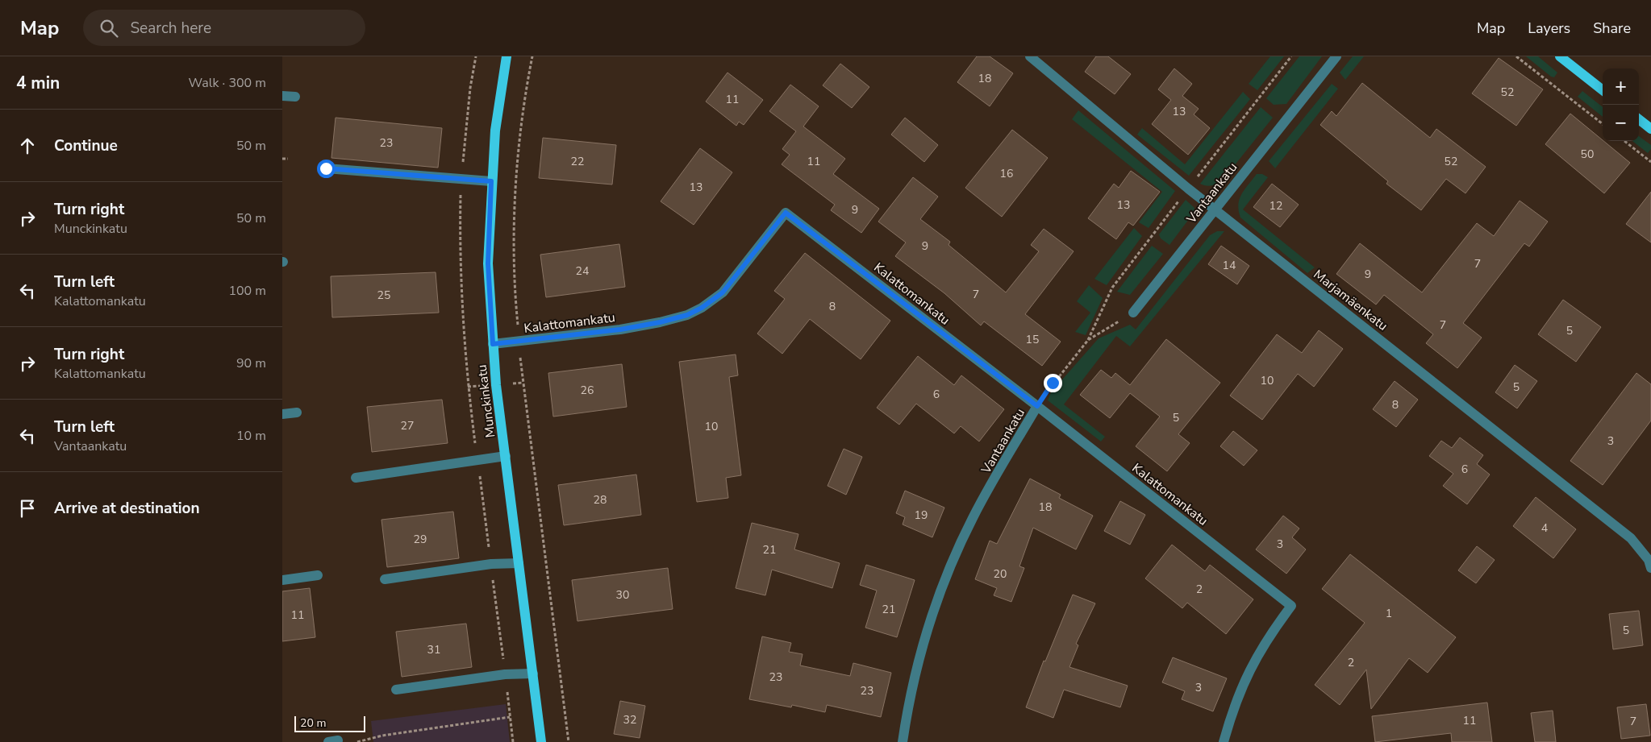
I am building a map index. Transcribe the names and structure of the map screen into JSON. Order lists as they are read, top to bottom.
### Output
{
  "streets": {
    "main road": ["Munckinkatu"],
    "street": ["Vantaankatu", "Kalattomankatu", "Marjamäenkatu"]
  },
  "crossings": [
    ["Vantaankatu", "Kalattomankatu"],
    ["Vantaankatu", "Marjamäenkatu"],
    ["Kalattomankatu", "Munckinkatu"]
  ],
  "house_numbers": [
    "18",
    "52",
    "11",
    "13",
    "23",
    "50",
    "22",
    "11",
    "52",
    "16",
    "13",
    "13",
    "12",
    "9",
    "9",
    "7",
    "14",
    "24",
    "9",
    "7",
    "25",
    "8",
    "7",
    "5",
    "15",
    "10",
    "5",
    "26",
    "6",
    "8",
    "5",
    "27",
    "10",
    "3",
    "6",
    "28",
    "18",
    "19",
    "4",
    "29",
    "3",
    "21",
    "20",
    "2",
    "30",
    "21",
    "1",
    "11",
    "5",
    "31",
    "2",
    "23",
    "3",
    "23",
    "32",
    "11",
    "7"
  ],
  "scale_bar": "20 m",
  "page": {
    "header": "Map",
    "search": "Search here",
    "nav": ["Map", "Layers", "Share"],
    "heading": ["4 min", "Walk · 300 m"],
    "map_buttons": ["+", "−"],
    "list": [
      ["Continue", "50 m"],
      ["Turn right", "Munckinkatu", "50 m"],
      ["Turn left", "Kalattomankatu", "100 m"],
      ["Turn right", "Kalattomankatu", "90 m"],
      ["Turn left", "Vantaankatu", "10 m"],
      "Arrive at destination"
    ],
    "scale": "20 m"
  }
}
